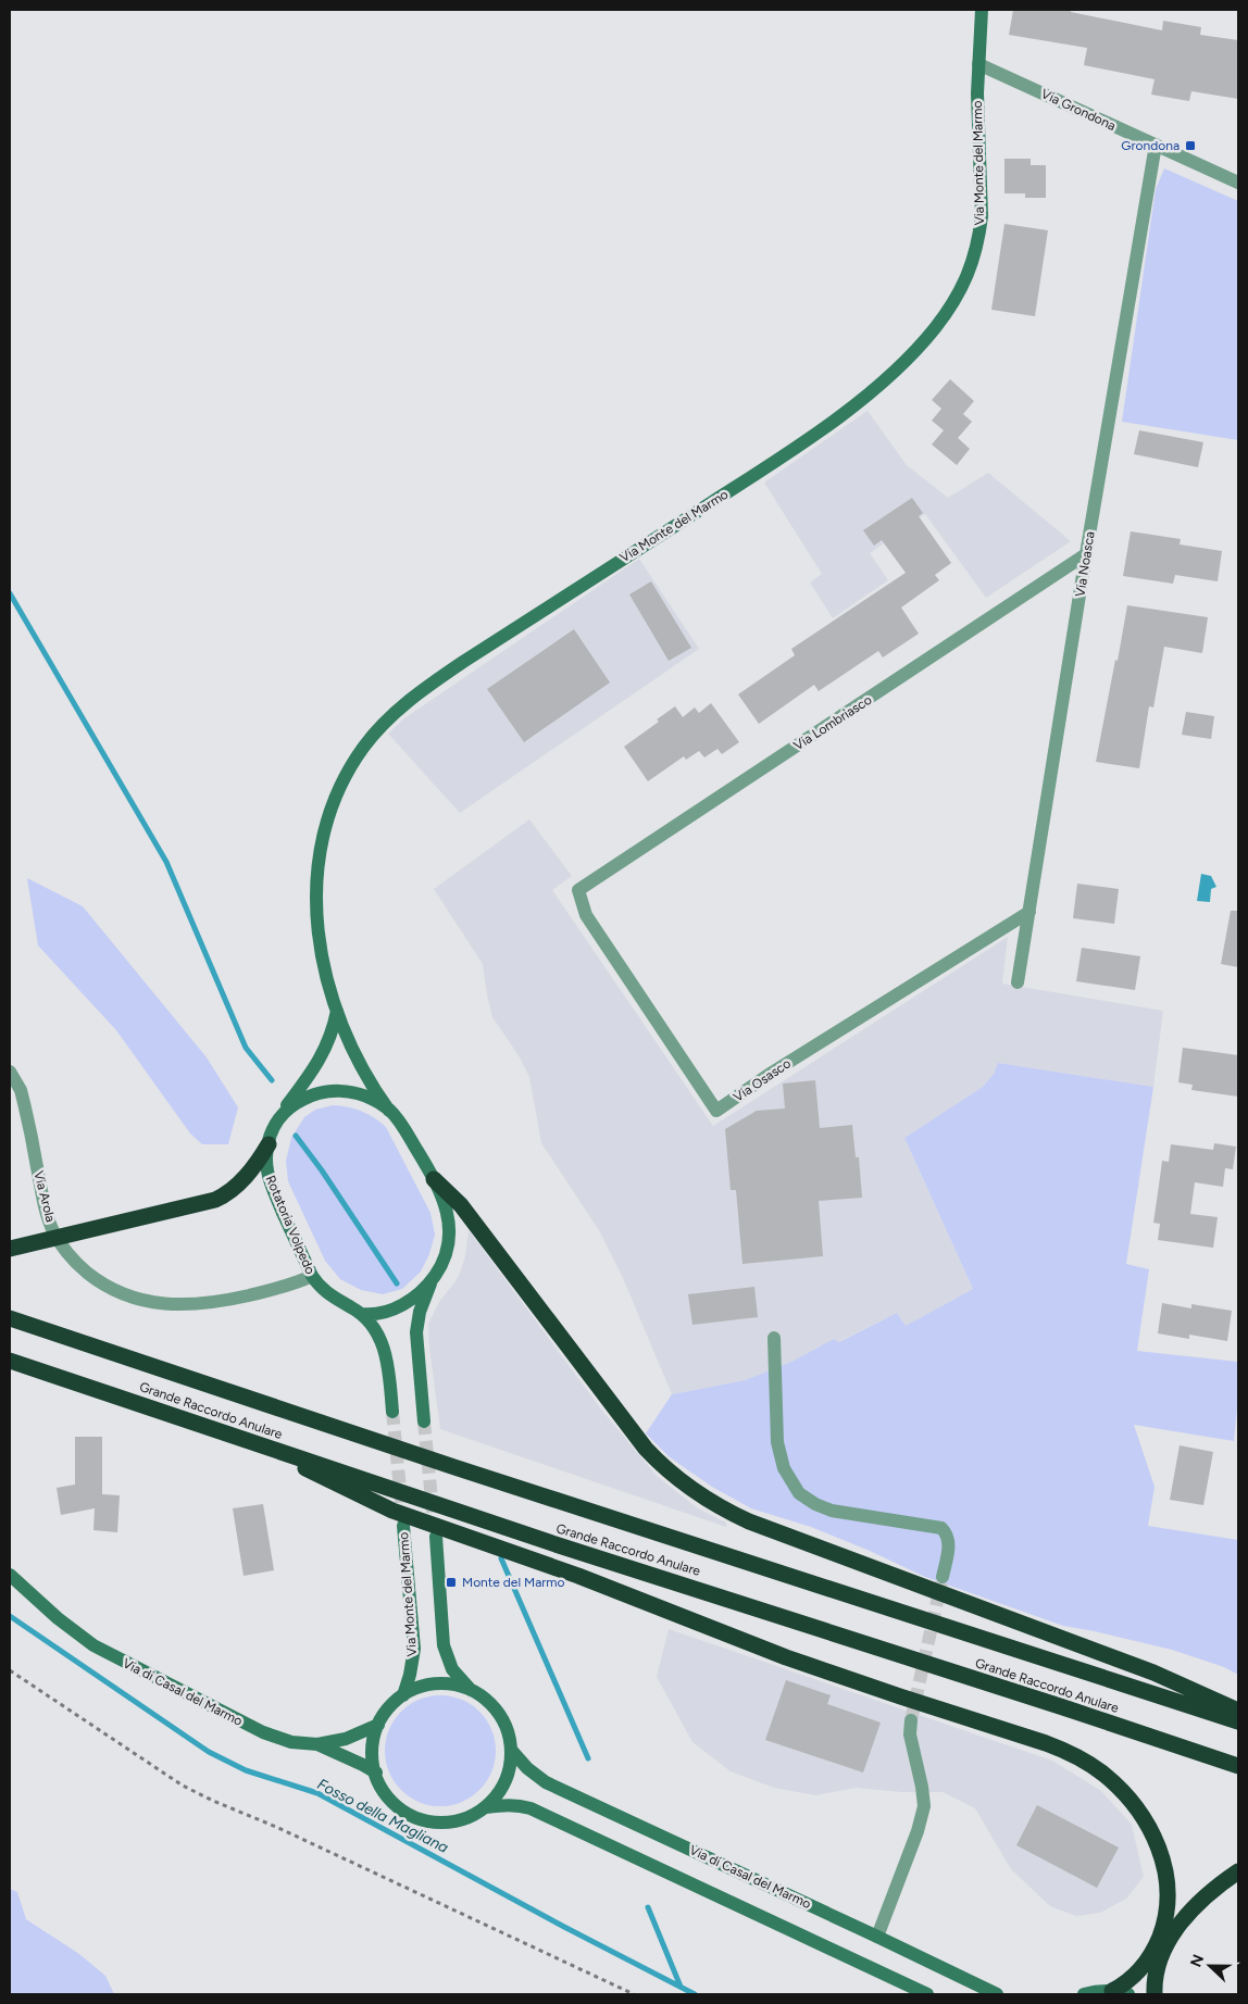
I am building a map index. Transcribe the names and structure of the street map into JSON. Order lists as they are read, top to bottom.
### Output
{
  "streets": {
    "highway": ["Grande Raccordo Anulare"],
    "main road": ["Via Monte del Marmo", "Rotatoria Volpedo", "Via di Casal del Marmo"],
    "street": [
      "Via Grondona",
      "Via Noasca",
      "Via Lombriasco",
      "Via Osasco",
      "Via Arola"
    ]
  },
  "crossings": [
    ["Via Grondona", "Via Monte del Marmo"],
    ["Via Grondona", "Via Noasca"],
    ["Via Monte del Marmo", "Rotatoria Volpedo"],
    ["Via Monte del Marmo", "Via di Casal del Marmo"],
    ["Via Noasca", "Via Lombriasco"],
    ["Via Noasca", "Via Osasco"],
    ["Via Lombriasco", "Via Osasco"],
    ["Via Arola", "Rotatoria Volpedo"]
  ],
  "water": ["Fosso della Magliana"],
  "places": {
    "transit": ["Grondona", "Monte del Marmo"]
  },
  "north": "left"
}
